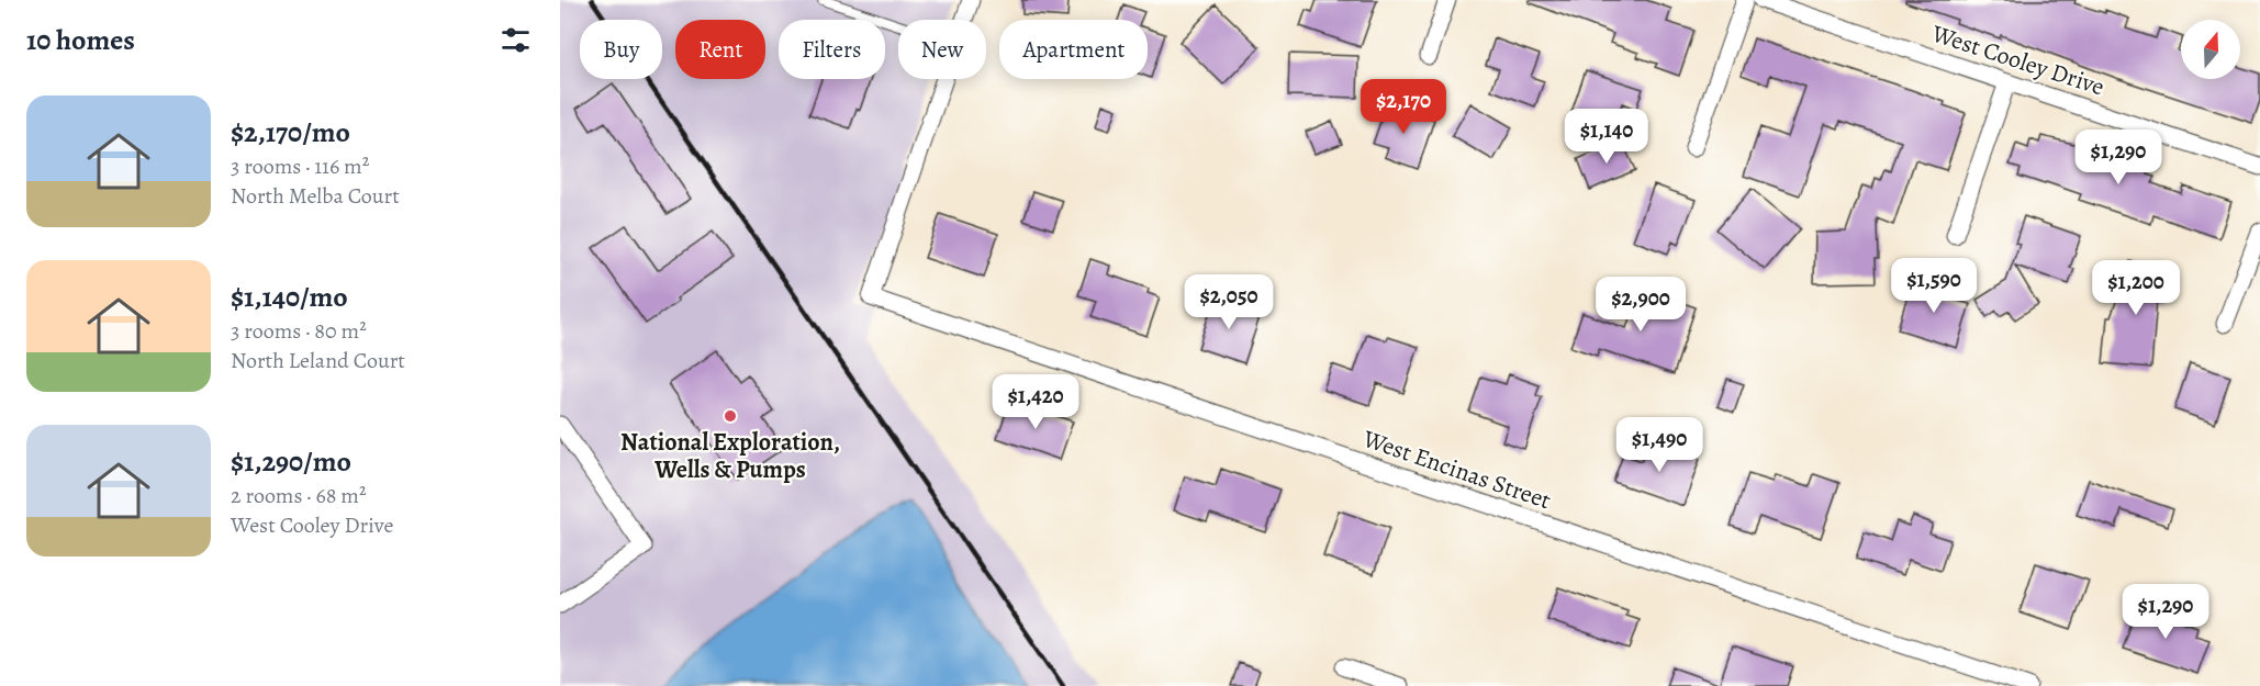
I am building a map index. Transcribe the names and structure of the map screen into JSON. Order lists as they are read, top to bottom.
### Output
{
  "streets": {
    "street": ["West Cooley Drive", "West Encinas Street"]
  },
  "places": ["National Exploration, Wells & Pumps"],
  "north": "top",
  "page": {
    "heading": "10 homes",
    "chip": [
      "Buy",
      "Rent",
      "Filters",
      "New",
      "Apartment"
    ],
    "list": [
      {
        "name": "$2,170/mo",
        "note": "3 rooms · 116 m² · North Melba Court"
      },
      {
        "name": "$1,140/mo",
        "note": "3 rooms · 80 m² · North Leland Court"
      },
      {
        "name": "$1,290/mo",
        "note": "2 rooms · 68 m² · West Cooley Drive"
      }
    ],
    "price": [
      "$2,170",
      "$1,140",
      "$1,290",
      "$1,590",
      "$1,200",
      "$2,050",
      "$2,900",
      "$1,420",
      "$1,490",
      "$1,290"
    ]
  }
}
